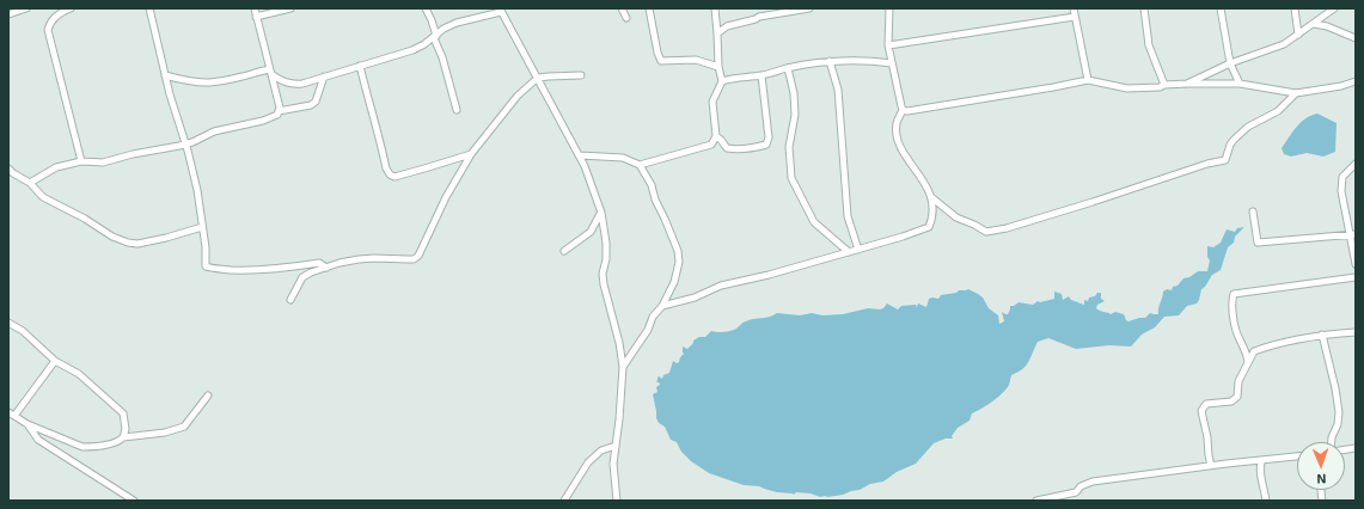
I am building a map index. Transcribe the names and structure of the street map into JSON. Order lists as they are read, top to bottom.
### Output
{
  "north": "bottom"
}
